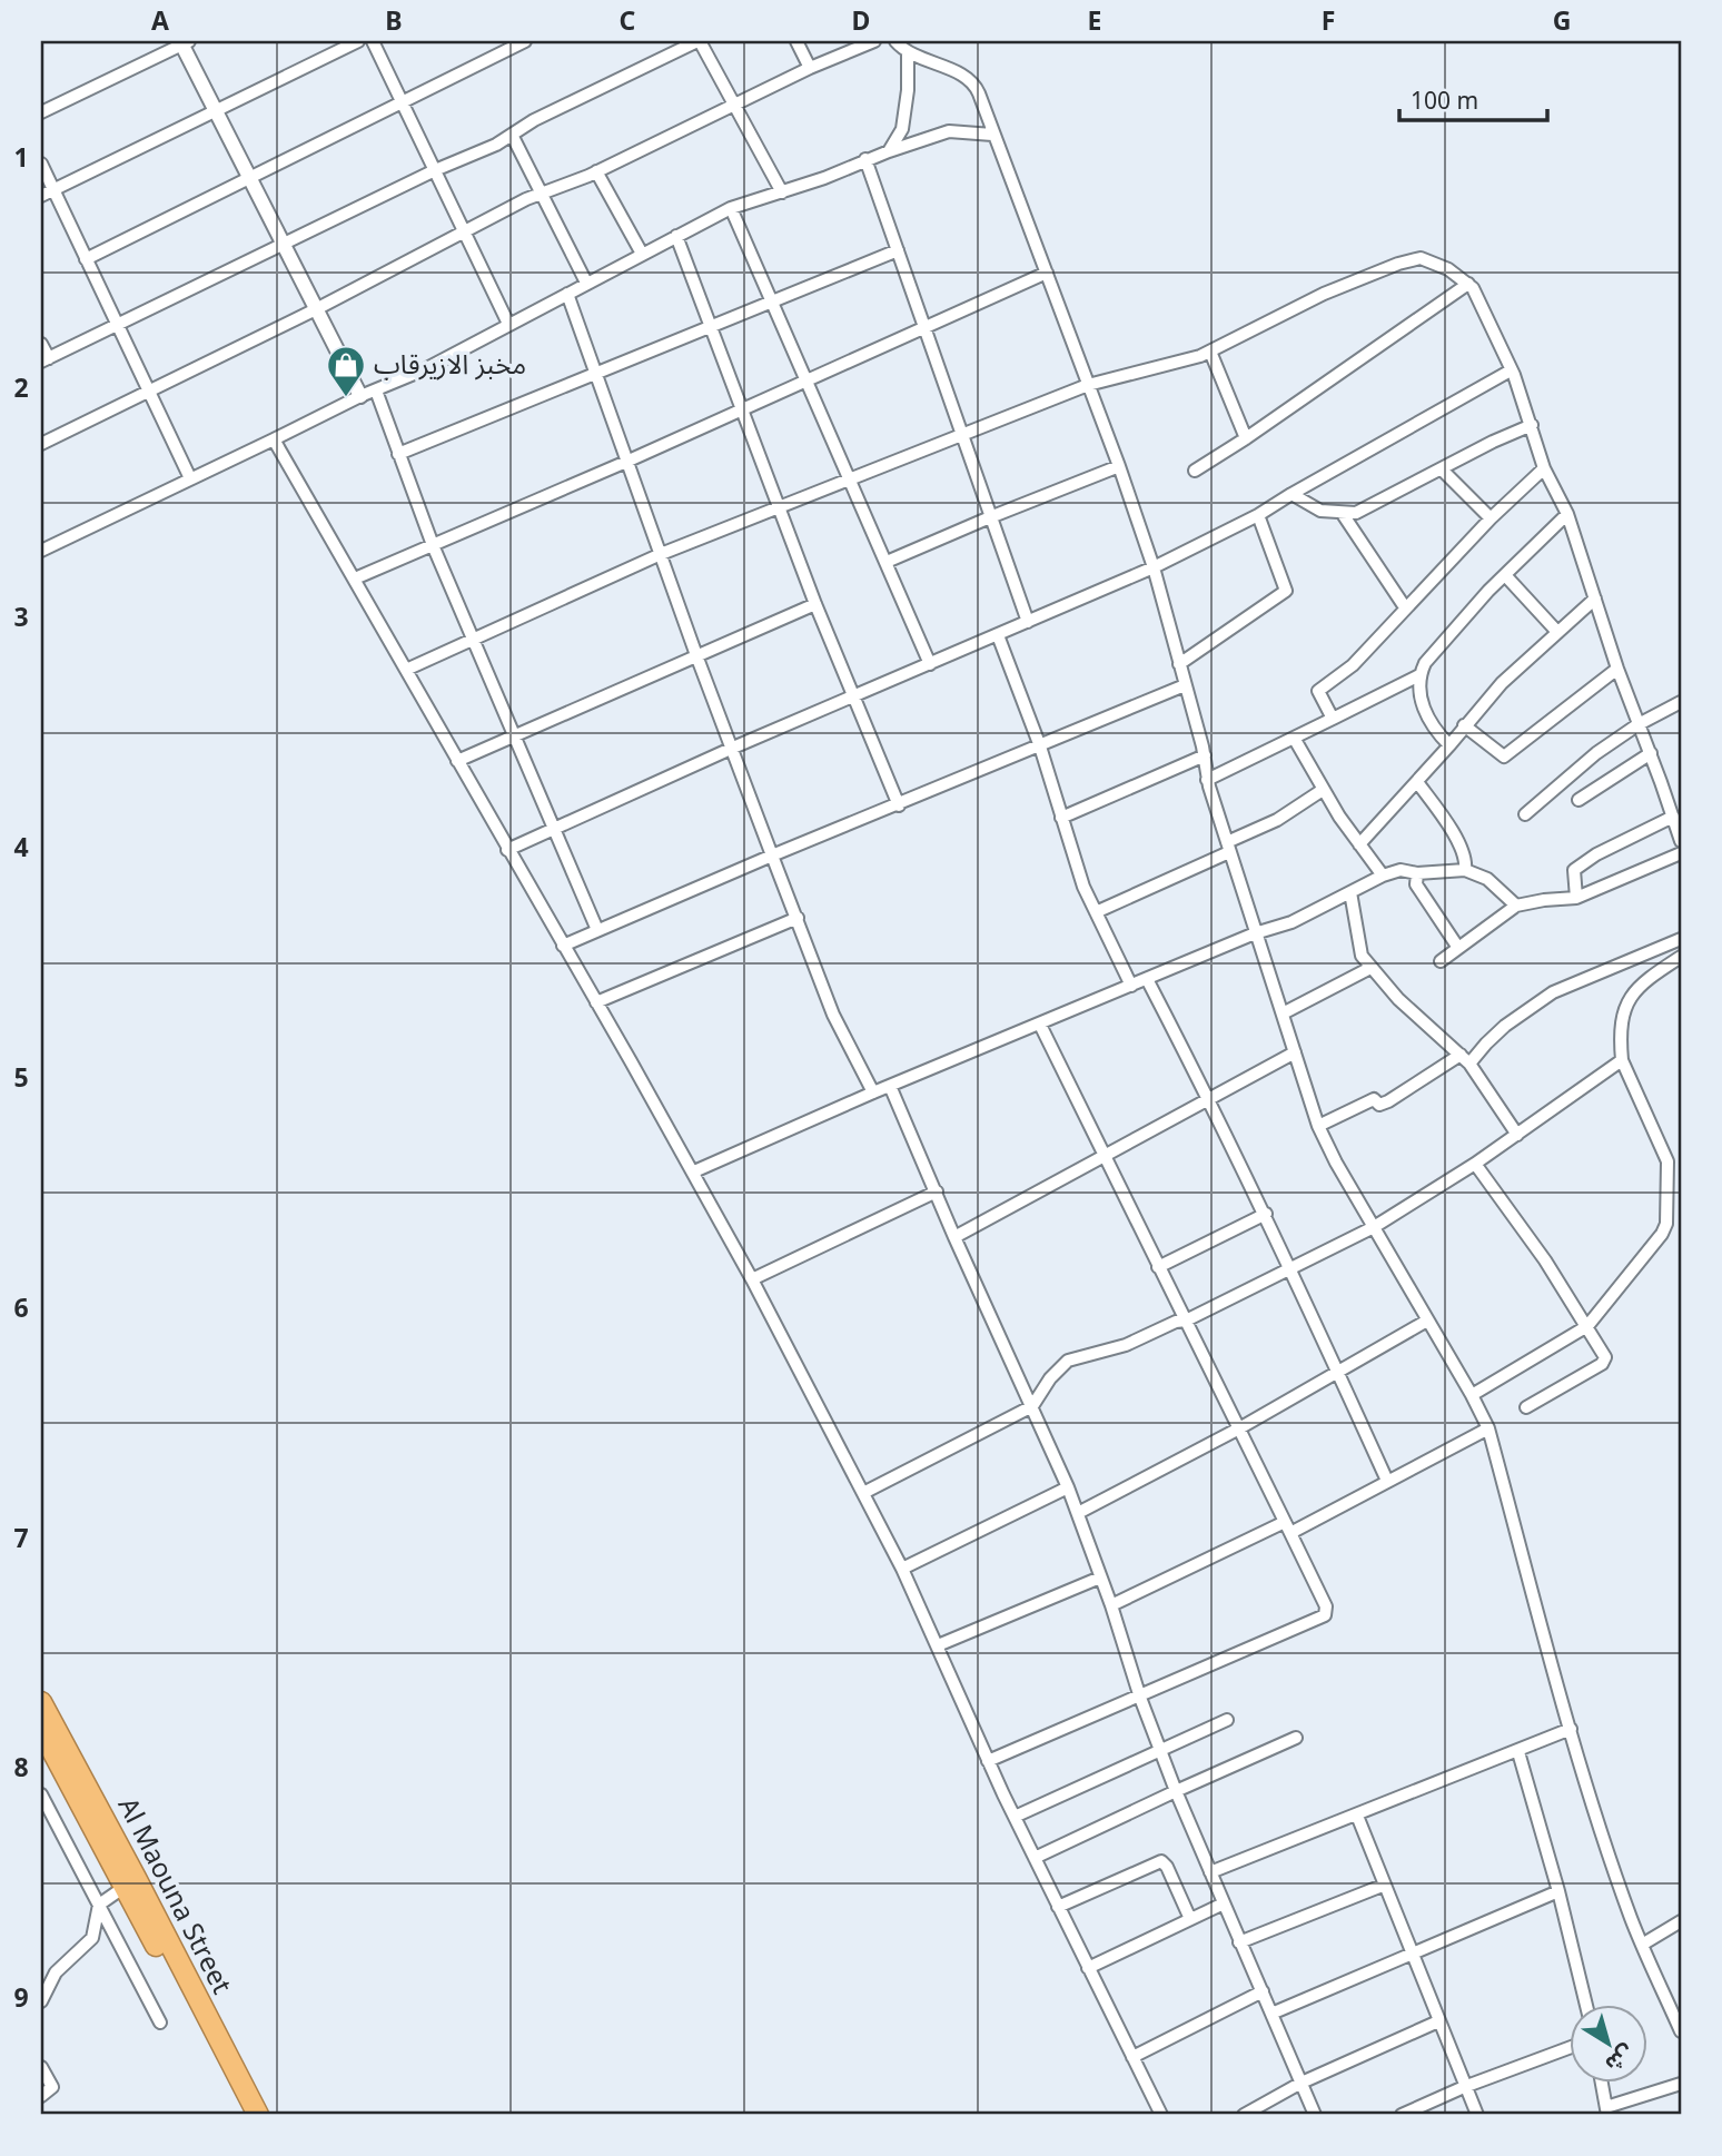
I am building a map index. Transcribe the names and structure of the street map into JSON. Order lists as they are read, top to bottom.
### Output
{
  "streets": {
    "highway": ["Al Maouna Street"]
  },
  "places": {
    "shop": ["مخبز الازيرقاب"]
  },
  "scale_bar": "100 m",
  "north": "bottom right",
  "grid": {
    "columns": [
      "A",
      "B",
      "C",
      "D",
      "E",
      "F",
      "G"
    ],
    "rows": [
      "1",
      "2",
      "3",
      "4",
      "5",
      "6",
      "7",
      "8",
      "9"
    ]
  }
}
